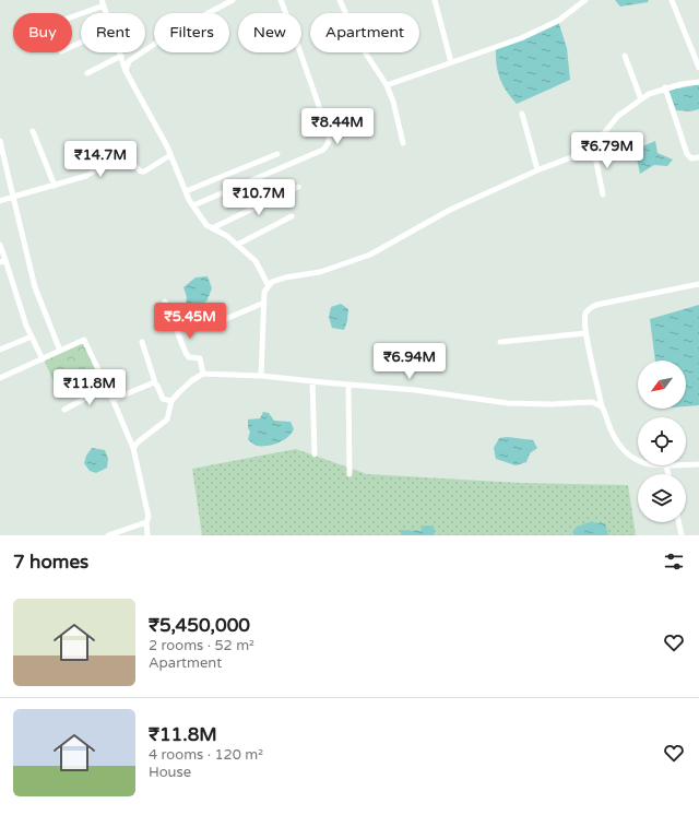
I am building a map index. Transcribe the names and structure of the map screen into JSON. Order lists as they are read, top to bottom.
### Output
{
  "north": "bottom left",
  "page": {
    "chip": [
      "Buy",
      "Rent",
      "Filters",
      "New",
      "Apartment"
    ],
    "price": [
      "₹8.44M",
      "₹6.79M",
      "₹14.7M",
      "₹10.7M",
      "₹5.45M",
      "₹6.94M",
      "₹11.8M"
    ],
    "heading": "7 homes",
    "list": [
      {
        "name": "₹5,450,000",
        "note": "2 rooms · 52 m² · Apartment"
      },
      {
        "name": "₹11.8M",
        "note": "4 rooms · 120 m² · House"
      }
    ]
  }
}
